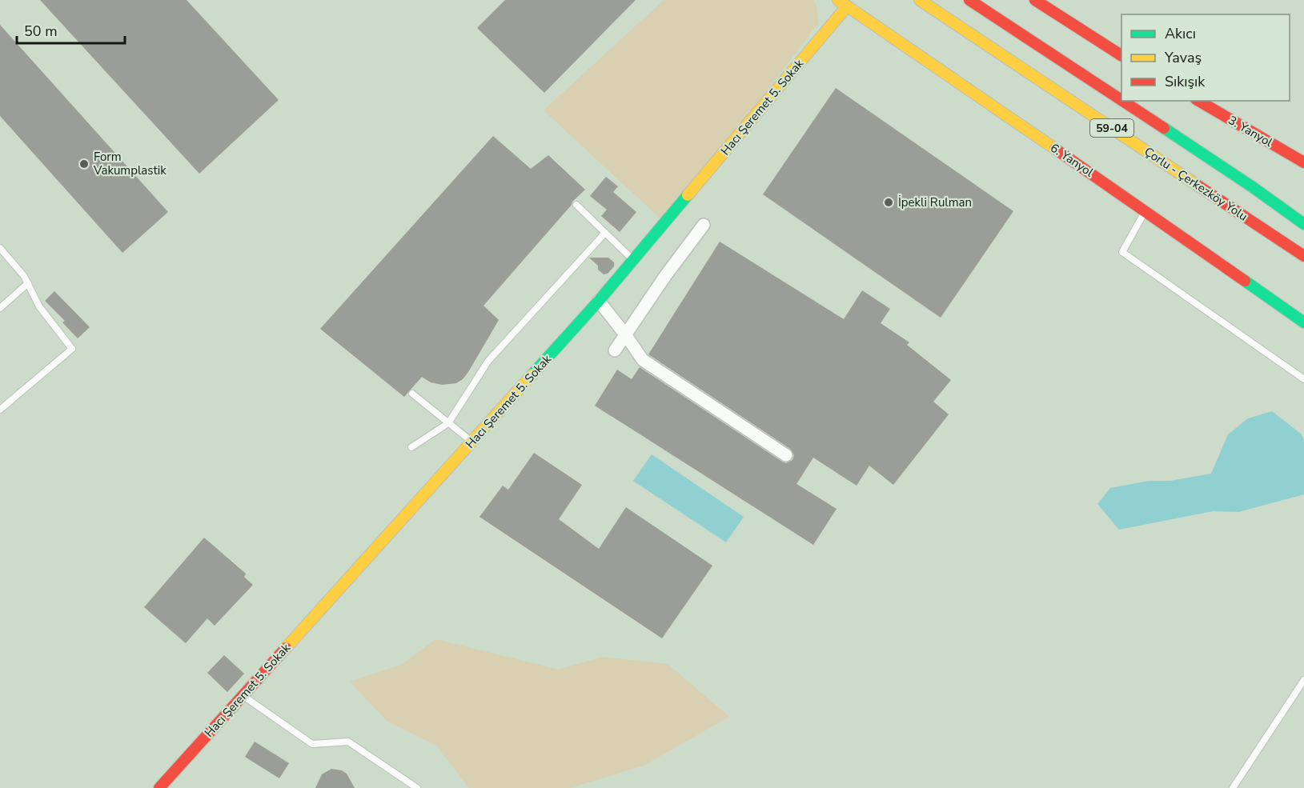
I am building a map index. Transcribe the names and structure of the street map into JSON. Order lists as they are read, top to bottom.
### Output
{
  "streets": {
    "main road": [
      "Hacı Şeremet 5. Sokak",
      "59-04",
      "3. Yanyol",
      "6. Yanyol",
      "Çorlu - Çerkezköy Yolu"
    ]
  },
  "crossings": [
    ["Hacı Şeremet 5. Sokak", "6. Yanyol"]
  ],
  "places": ["Form Vakumplastik", "İpekli Rulman"],
  "legend": ["Akıcı", "Yavaş", "Sıkışık"],
  "scale_bar": "50 m"
}
